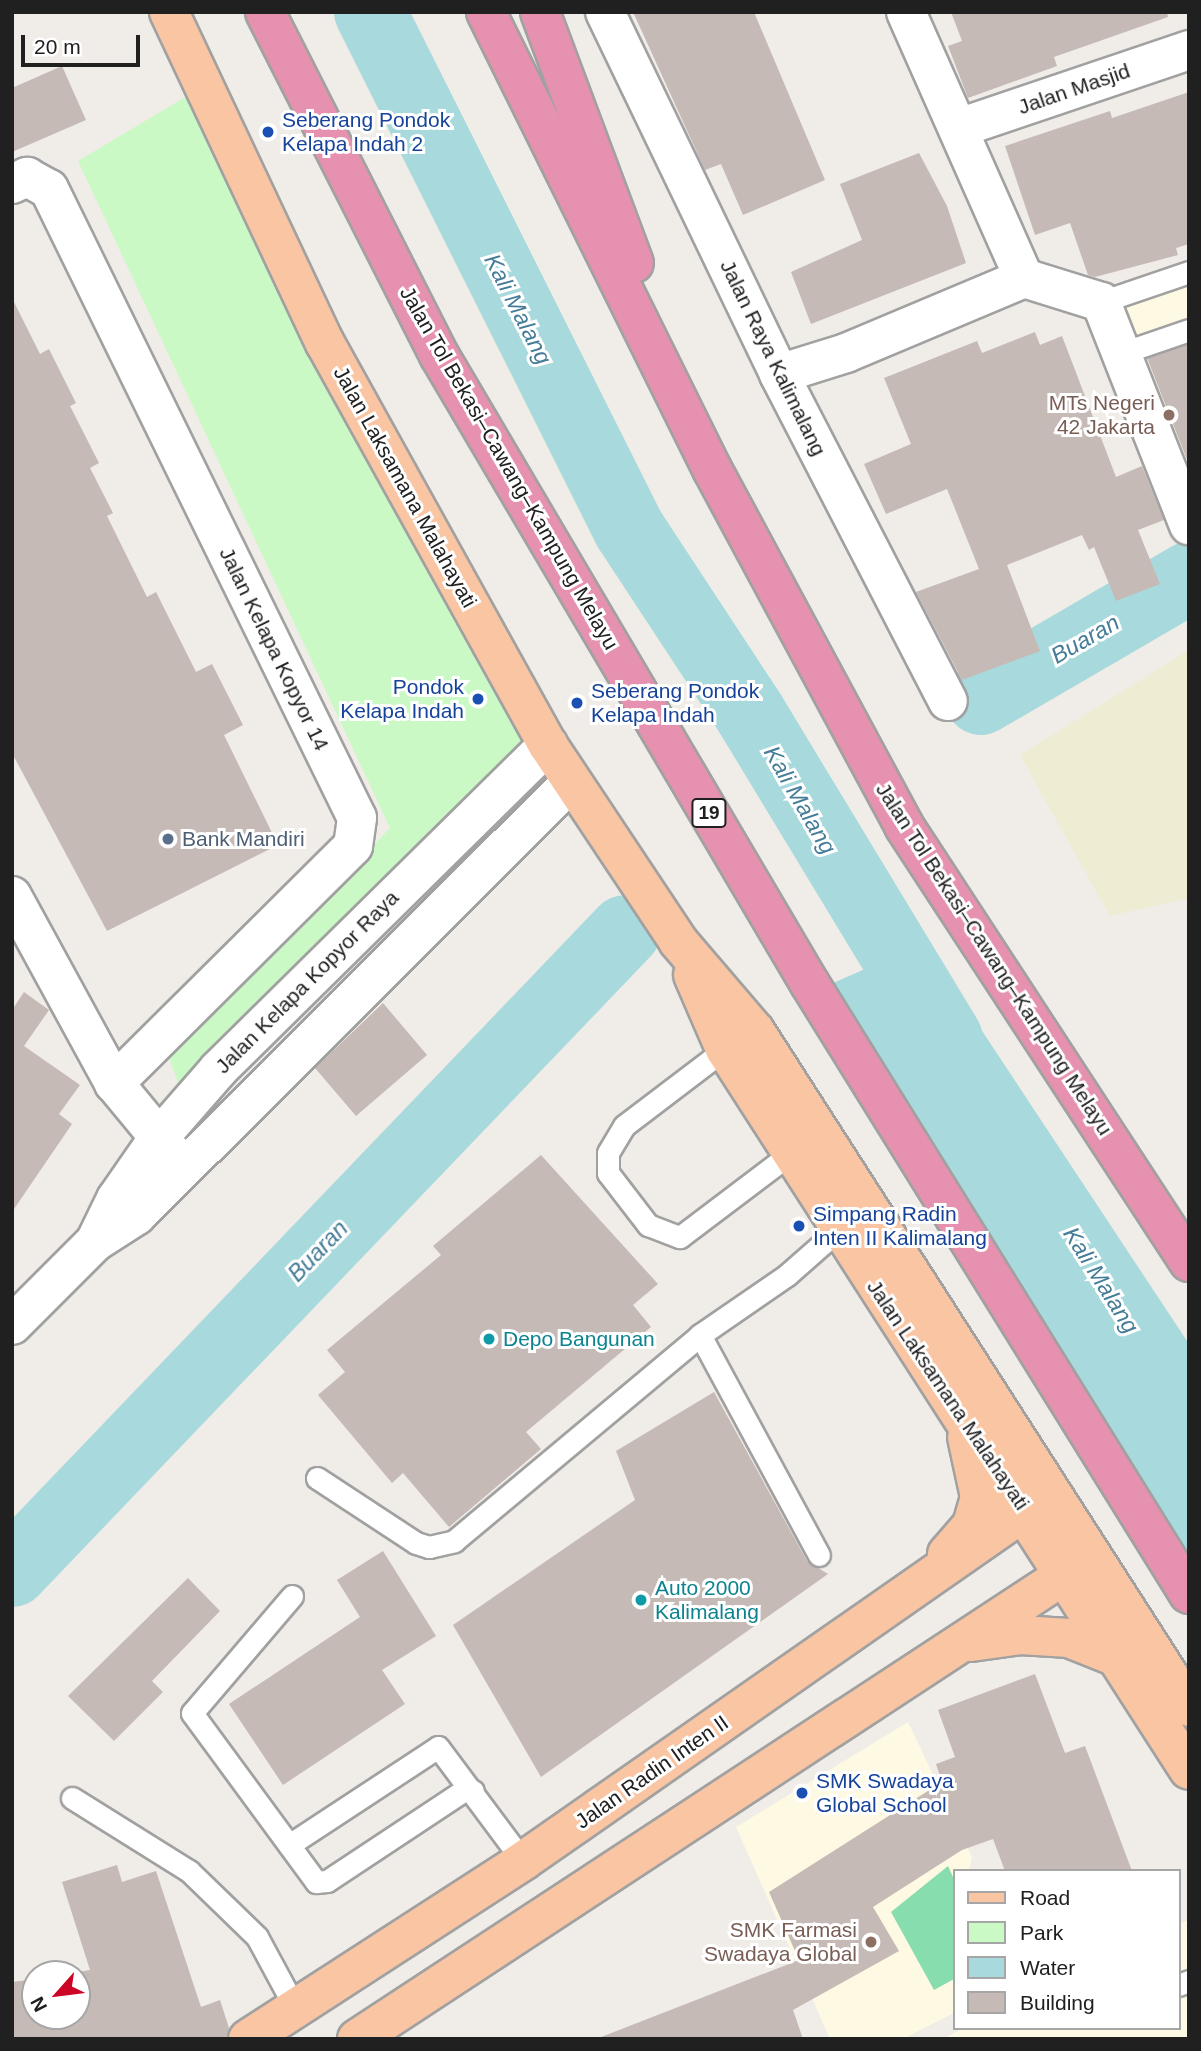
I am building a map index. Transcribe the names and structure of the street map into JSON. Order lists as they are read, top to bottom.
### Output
{
  "streets": {
    "highway": ["Jalan Tol Bekasi–Cawang–Kampung Melayu", "19"],
    "main road": ["Jalan Laksamana Malahayati", "Jalan Radin Inten II"],
    "street": [
      "Jalan Masjid",
      "Jalan Raya Kalimalang",
      "Jalan Kelapa Kopyor 14",
      "Jalan Kelapa Kopyor Raya"
    ]
  },
  "crossings": [
    ["Jalan Laksamana Malahayati", "Jalan Kelapa Kopyor Raya"],
    ["Jalan Laksamana Malahayati", "Jalan Radin Inten II"]
  ],
  "water": ["Kali Malang", "Buaran"],
  "places": [
    "Seberang Pondok Kelapa Indah 2",
    "MTs Negeri 42 Jakarta",
    "Pondok Kelapa Indah",
    "Seberang Pondok Kelapa Indah",
    "Bank Mandiri",
    "Simpang Radin Inten II Kalimalang",
    "Depo Bangunan",
    "Auto 2000 Kalimalang",
    "SMK Swadaya Global School",
    "SMK Farmasi Swadaya Global"
  ],
  "legend": [
    "Road",
    "Park",
    "Water",
    "Building"
  ],
  "scale_bar": "20 m",
  "north": "bottom left"
}
